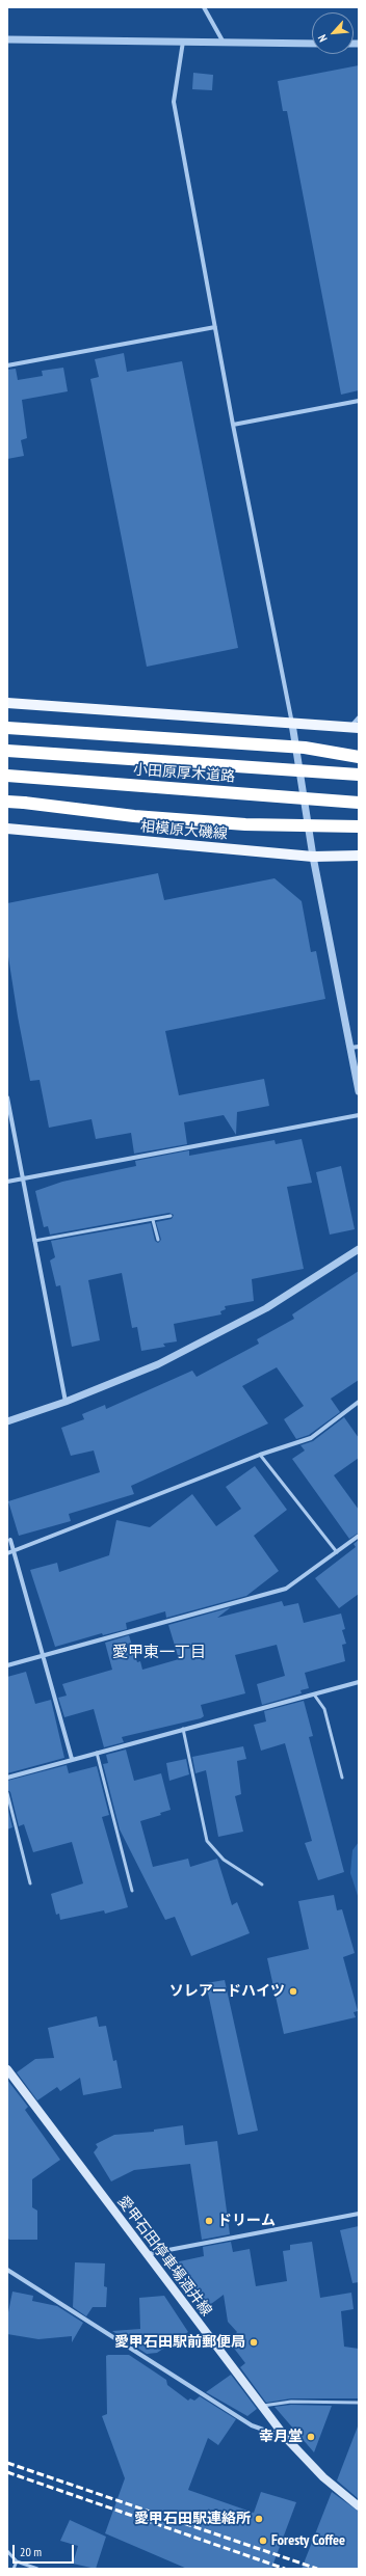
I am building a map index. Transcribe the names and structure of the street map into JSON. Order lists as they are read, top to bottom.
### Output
{
  "streets": {
    "highway": ["小田原厚木道路"],
    "main road": ["相模原大磯線", "愛甲石田停車場酒井線"]
  },
  "districts": ["愛甲東一丁目"],
  "places": [
    "ソレアードハイツ",
    "ドリーム",
    "愛甲石田駅前郵便局",
    "幸月堂",
    "愛甲石田駅連絡所",
    "Foresty Coffee"
  ],
  "scale_bar": "20 m",
  "north": "bottom left"
}
